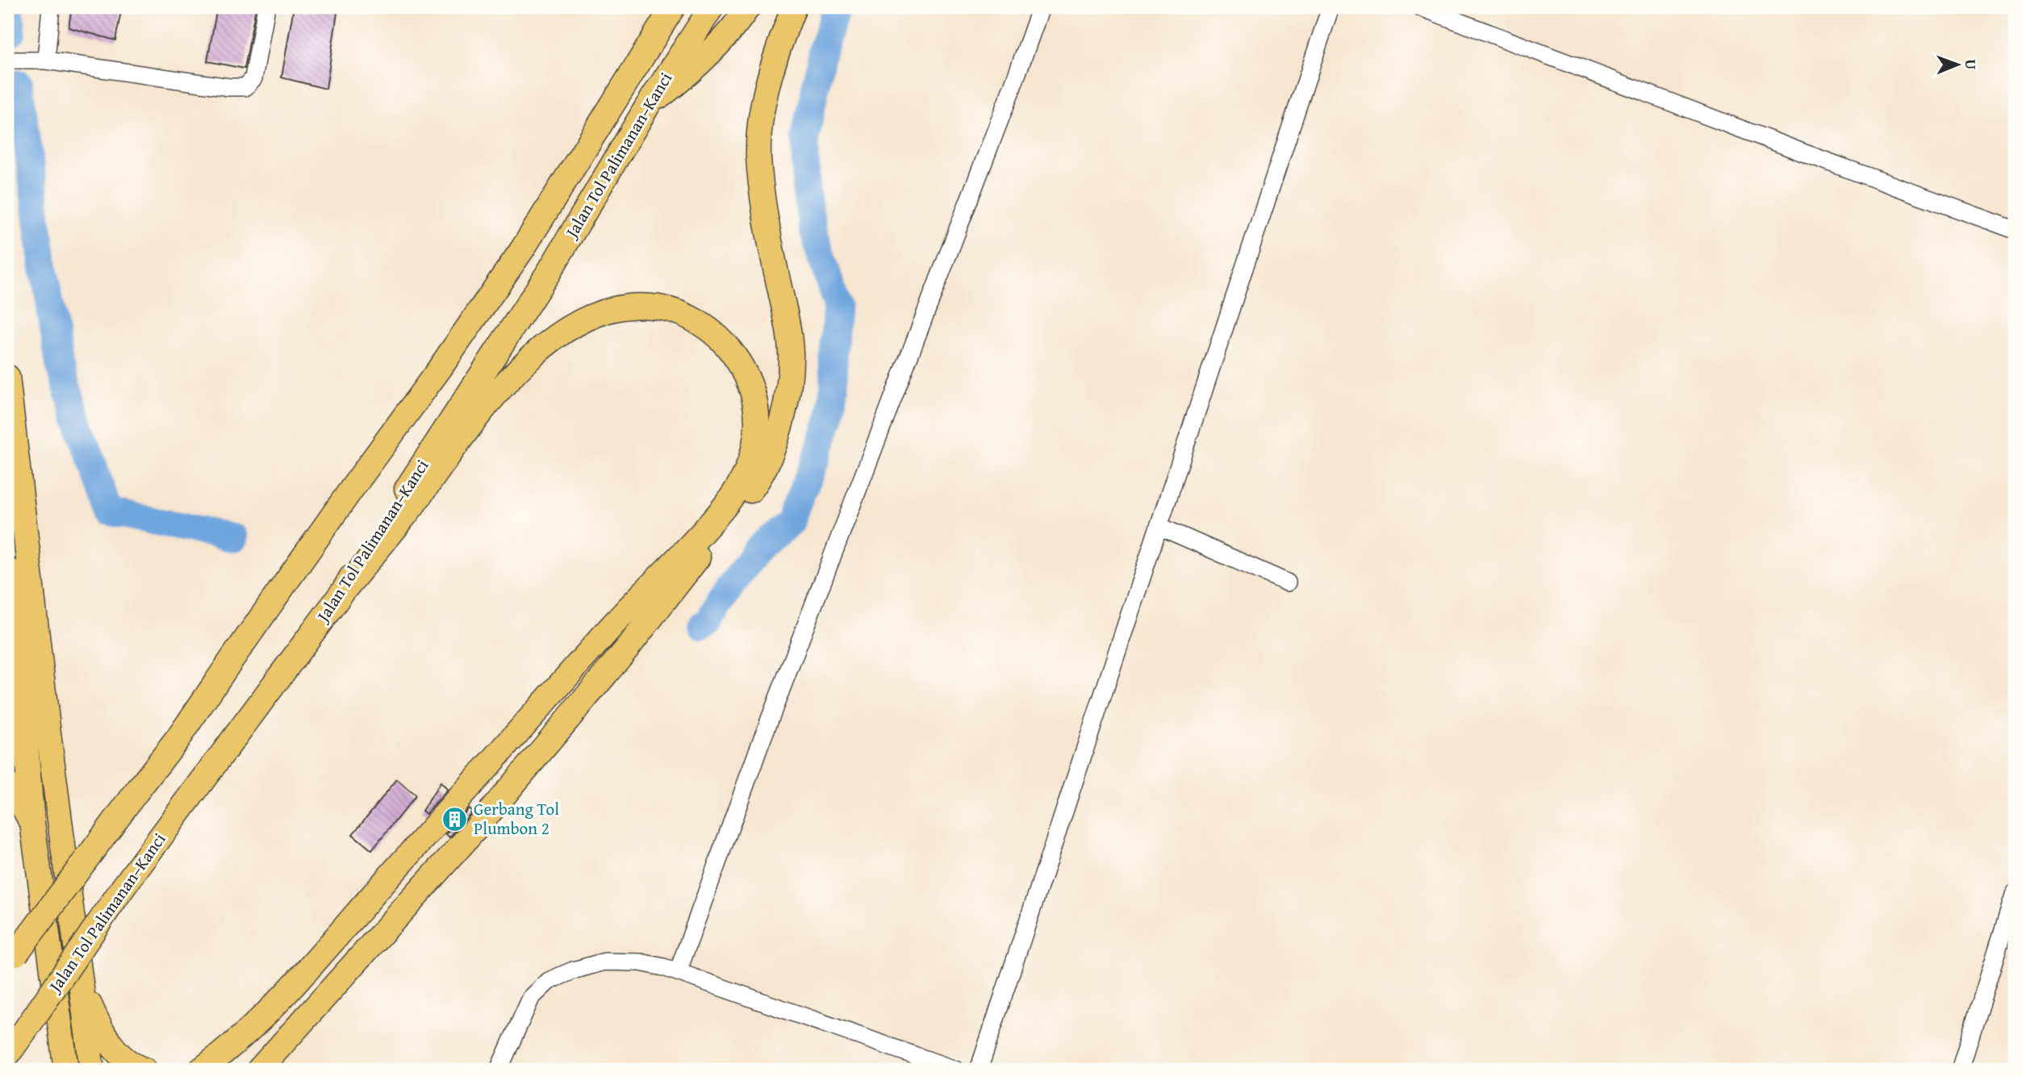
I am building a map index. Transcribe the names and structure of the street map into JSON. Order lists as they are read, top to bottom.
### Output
{
  "streets": {
    "highway": ["Jalan Tol Palimanan–Kanci"]
  },
  "places": {
    "building": ["Gerbang Tol Plumbon 2"]
  },
  "north": "right"
}
